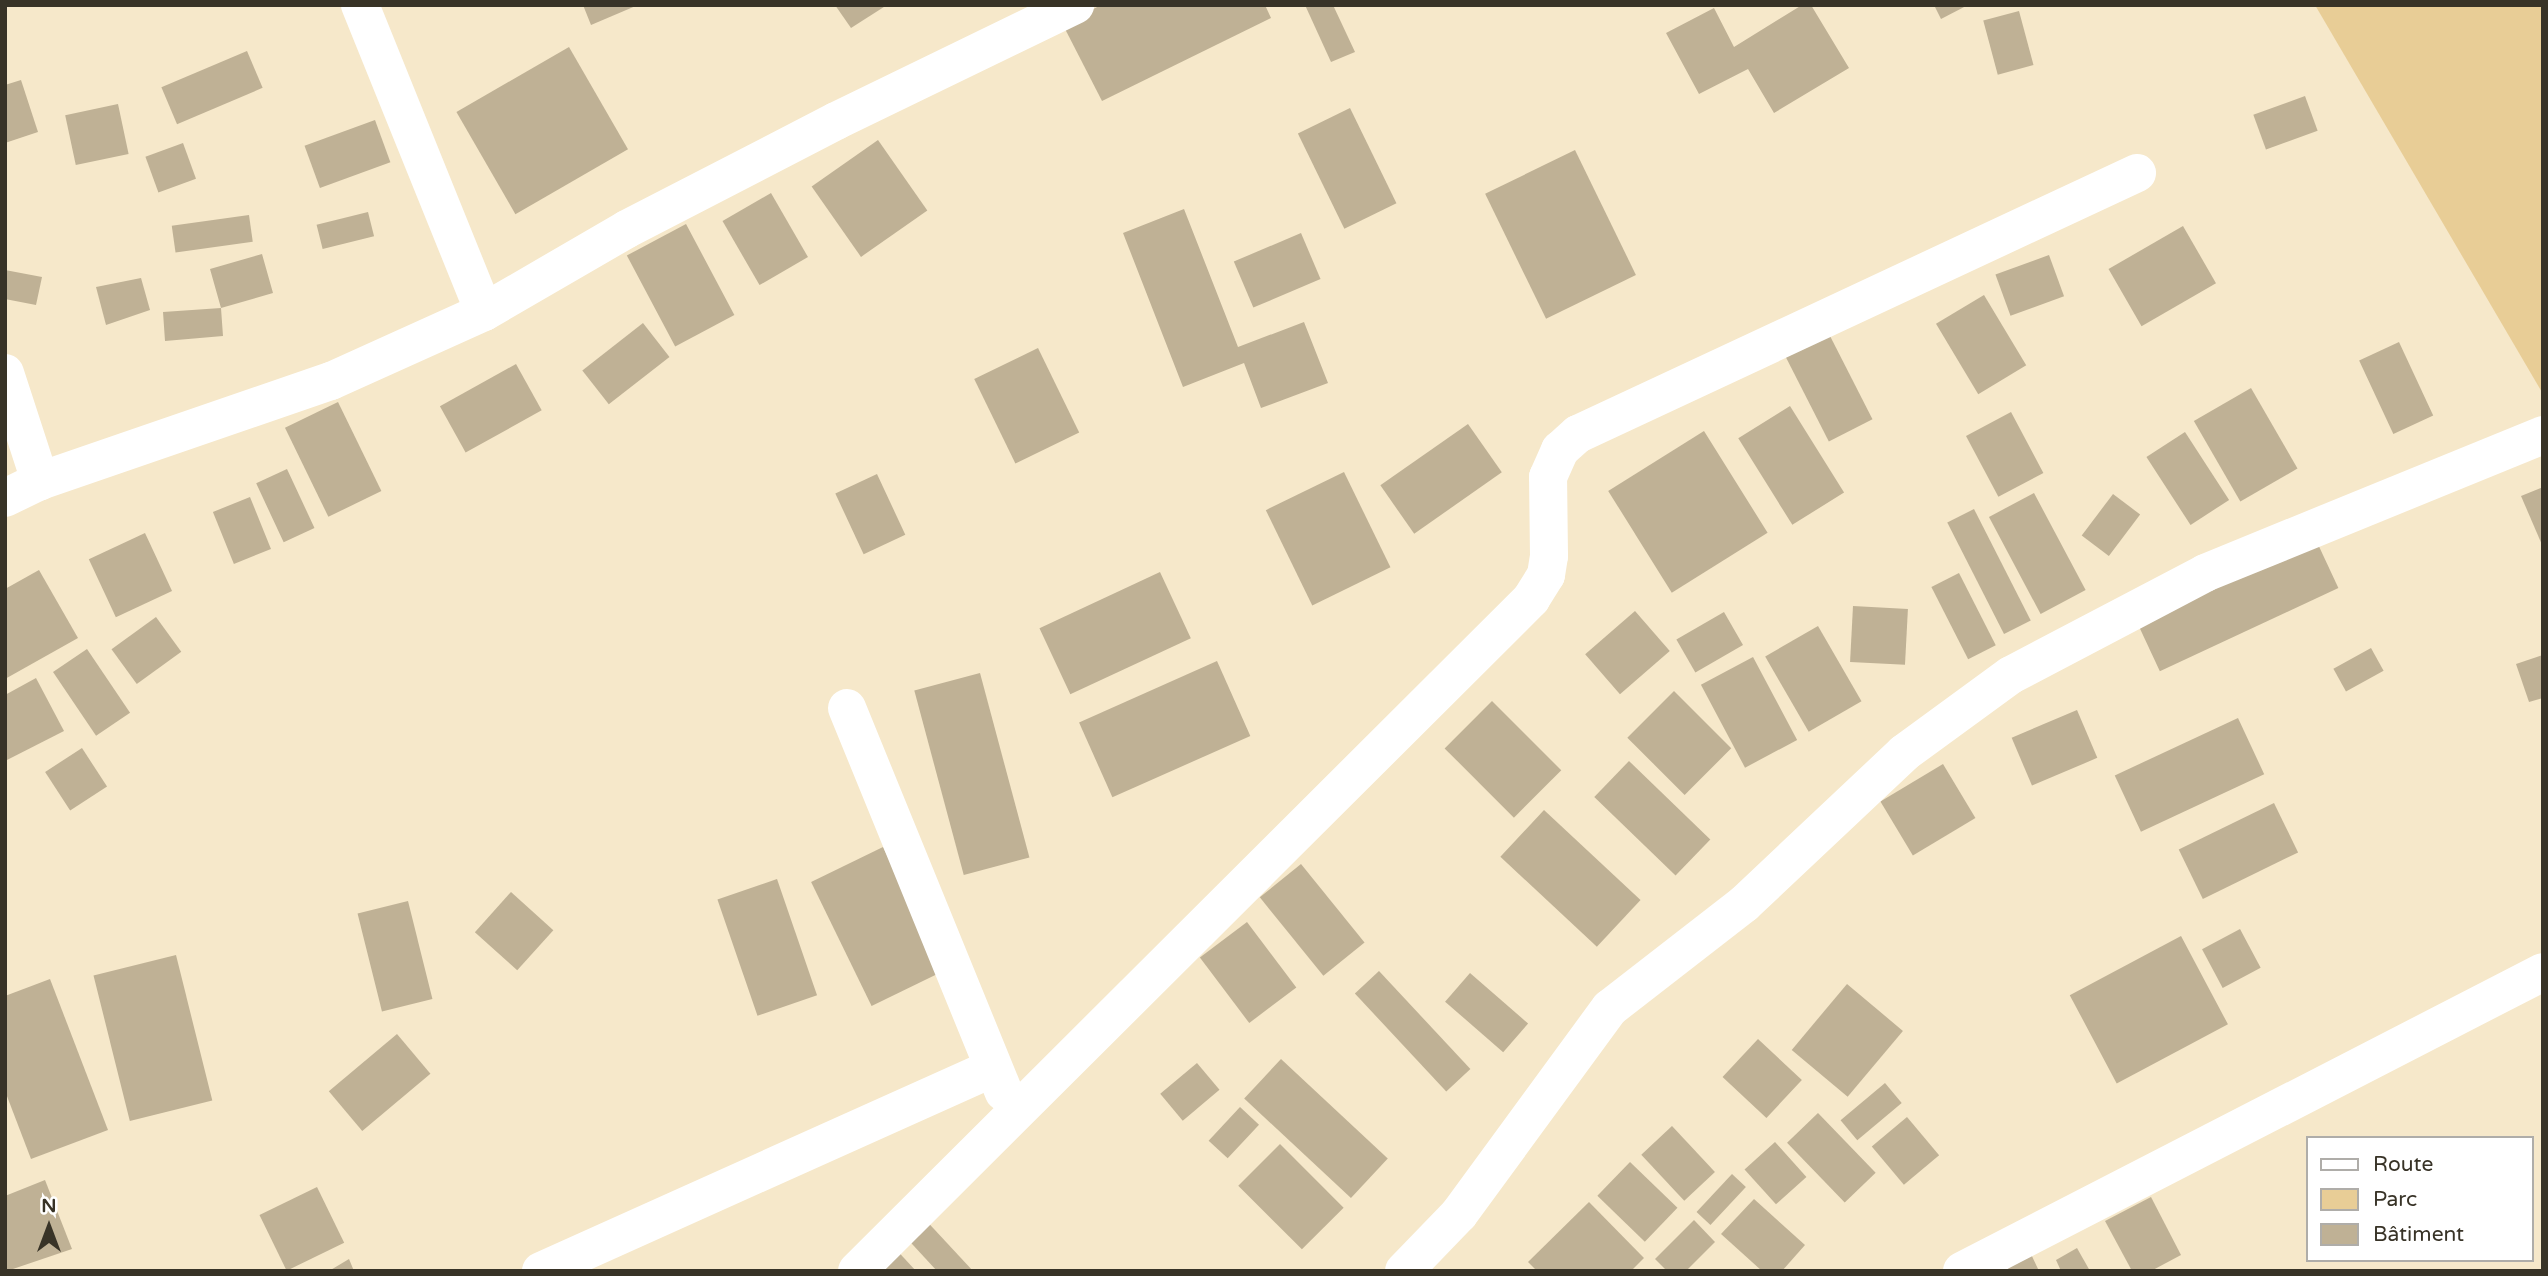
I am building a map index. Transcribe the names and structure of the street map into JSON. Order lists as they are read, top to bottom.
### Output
{
  "legend": ["Route", "Parc", "Bâtiment"],
  "north": "top"
}
